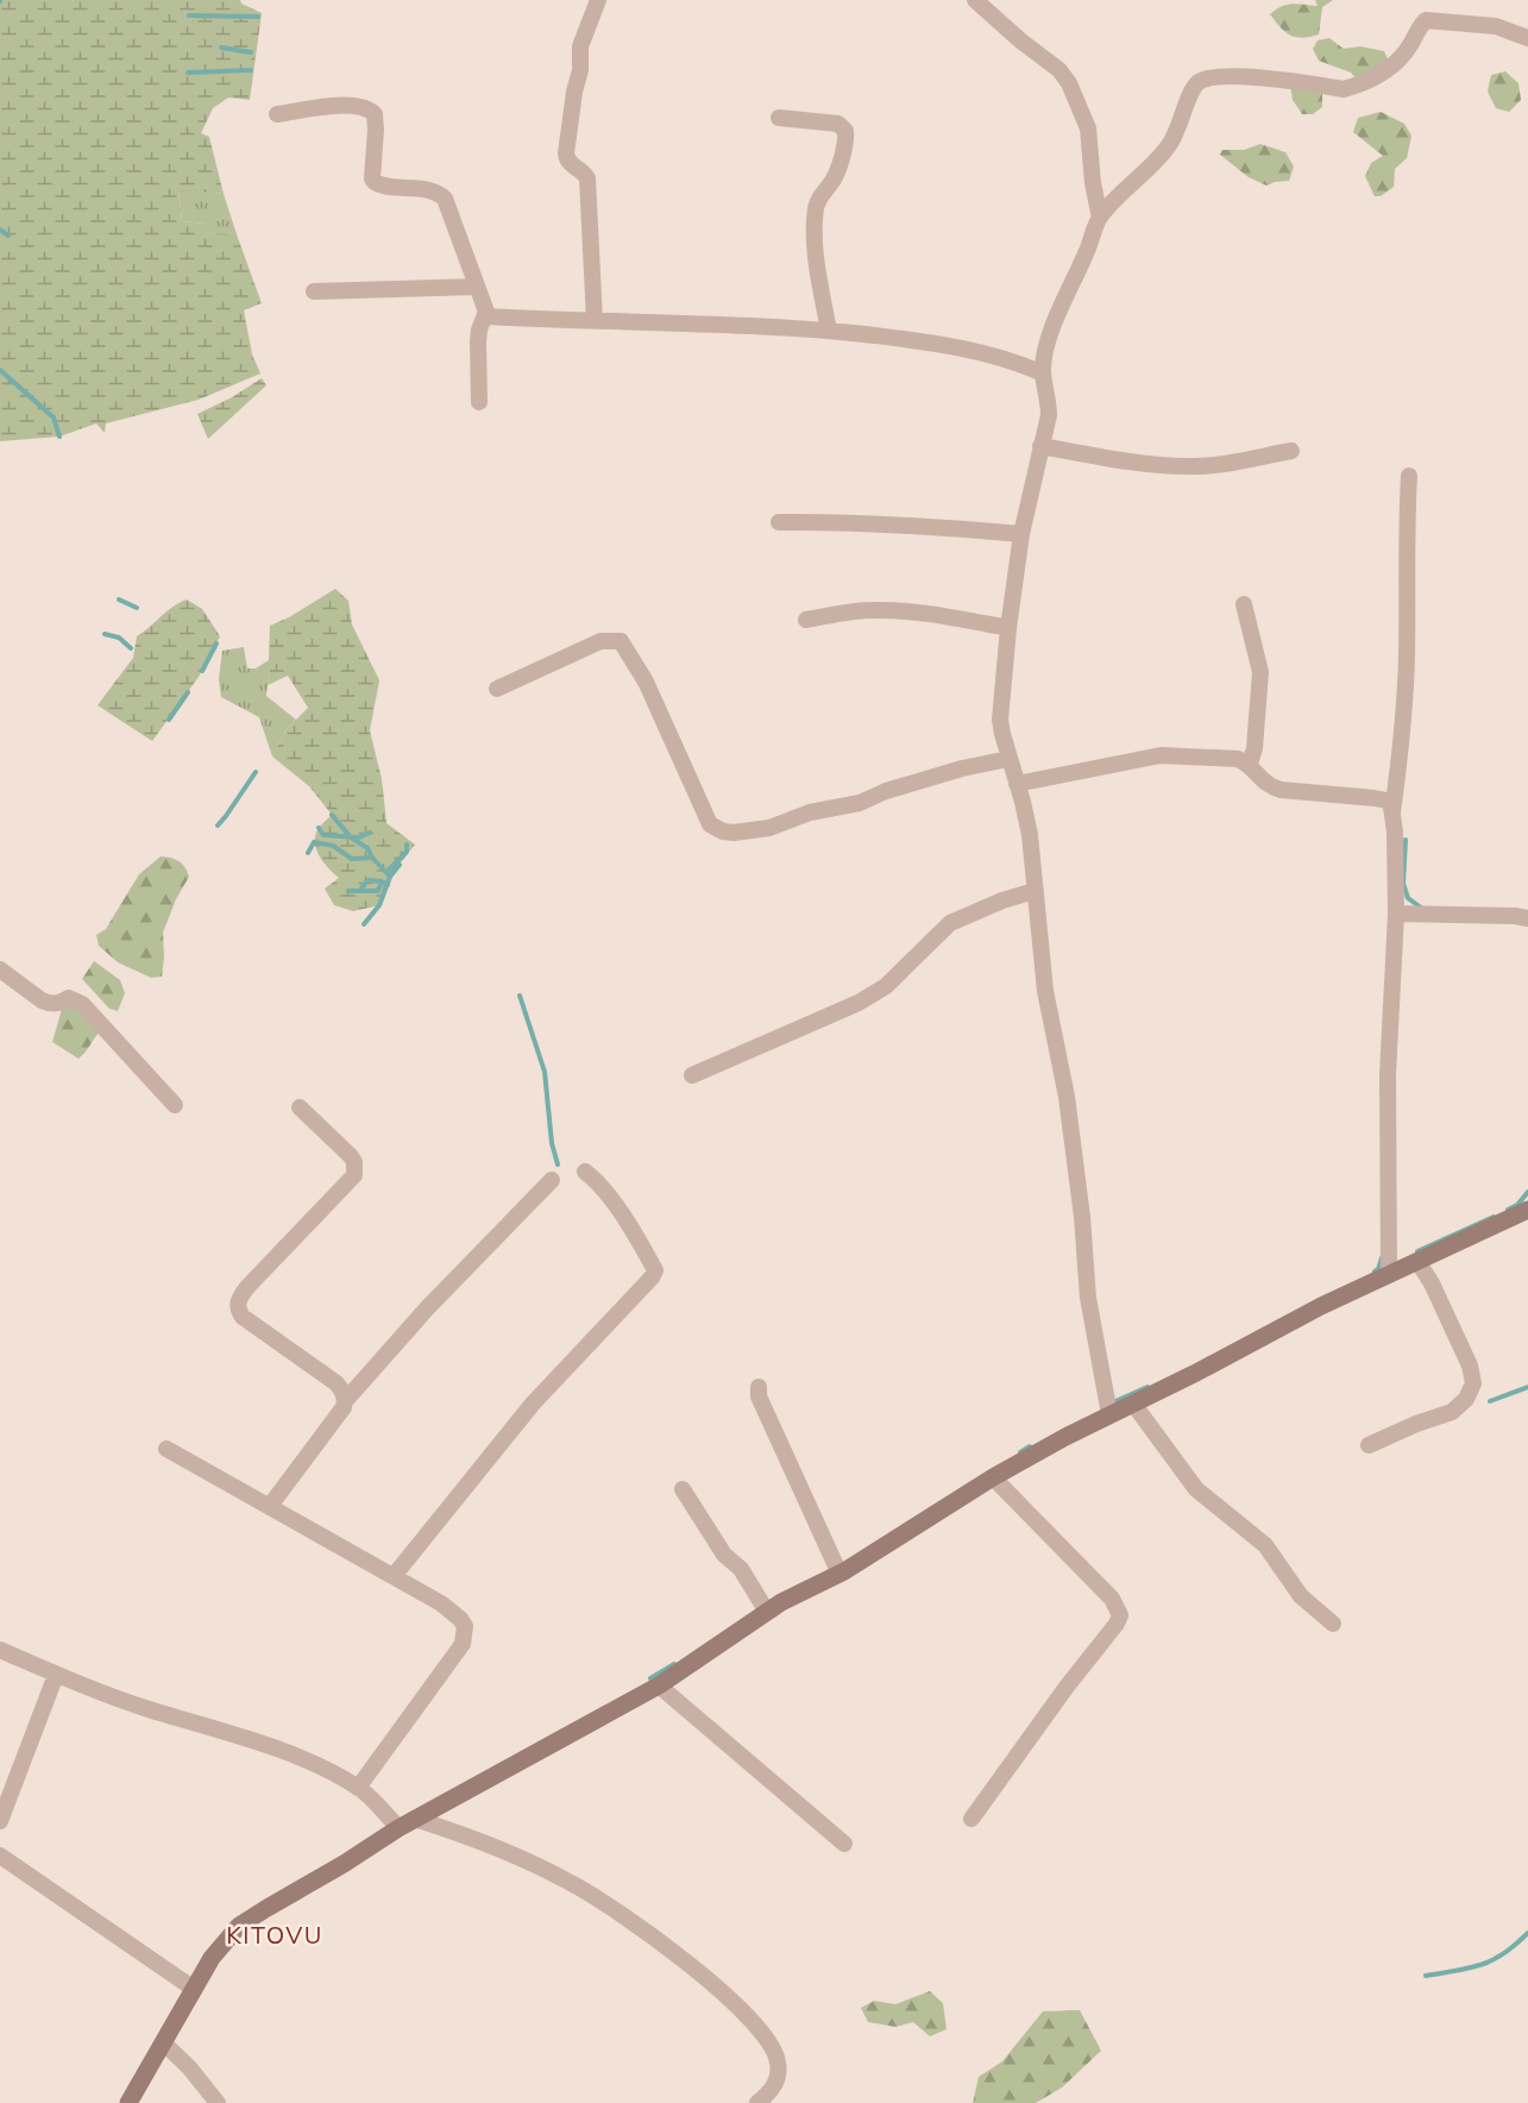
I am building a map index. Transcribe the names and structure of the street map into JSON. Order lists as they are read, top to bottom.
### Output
{
  "districts": ["KITOVU"]
}
